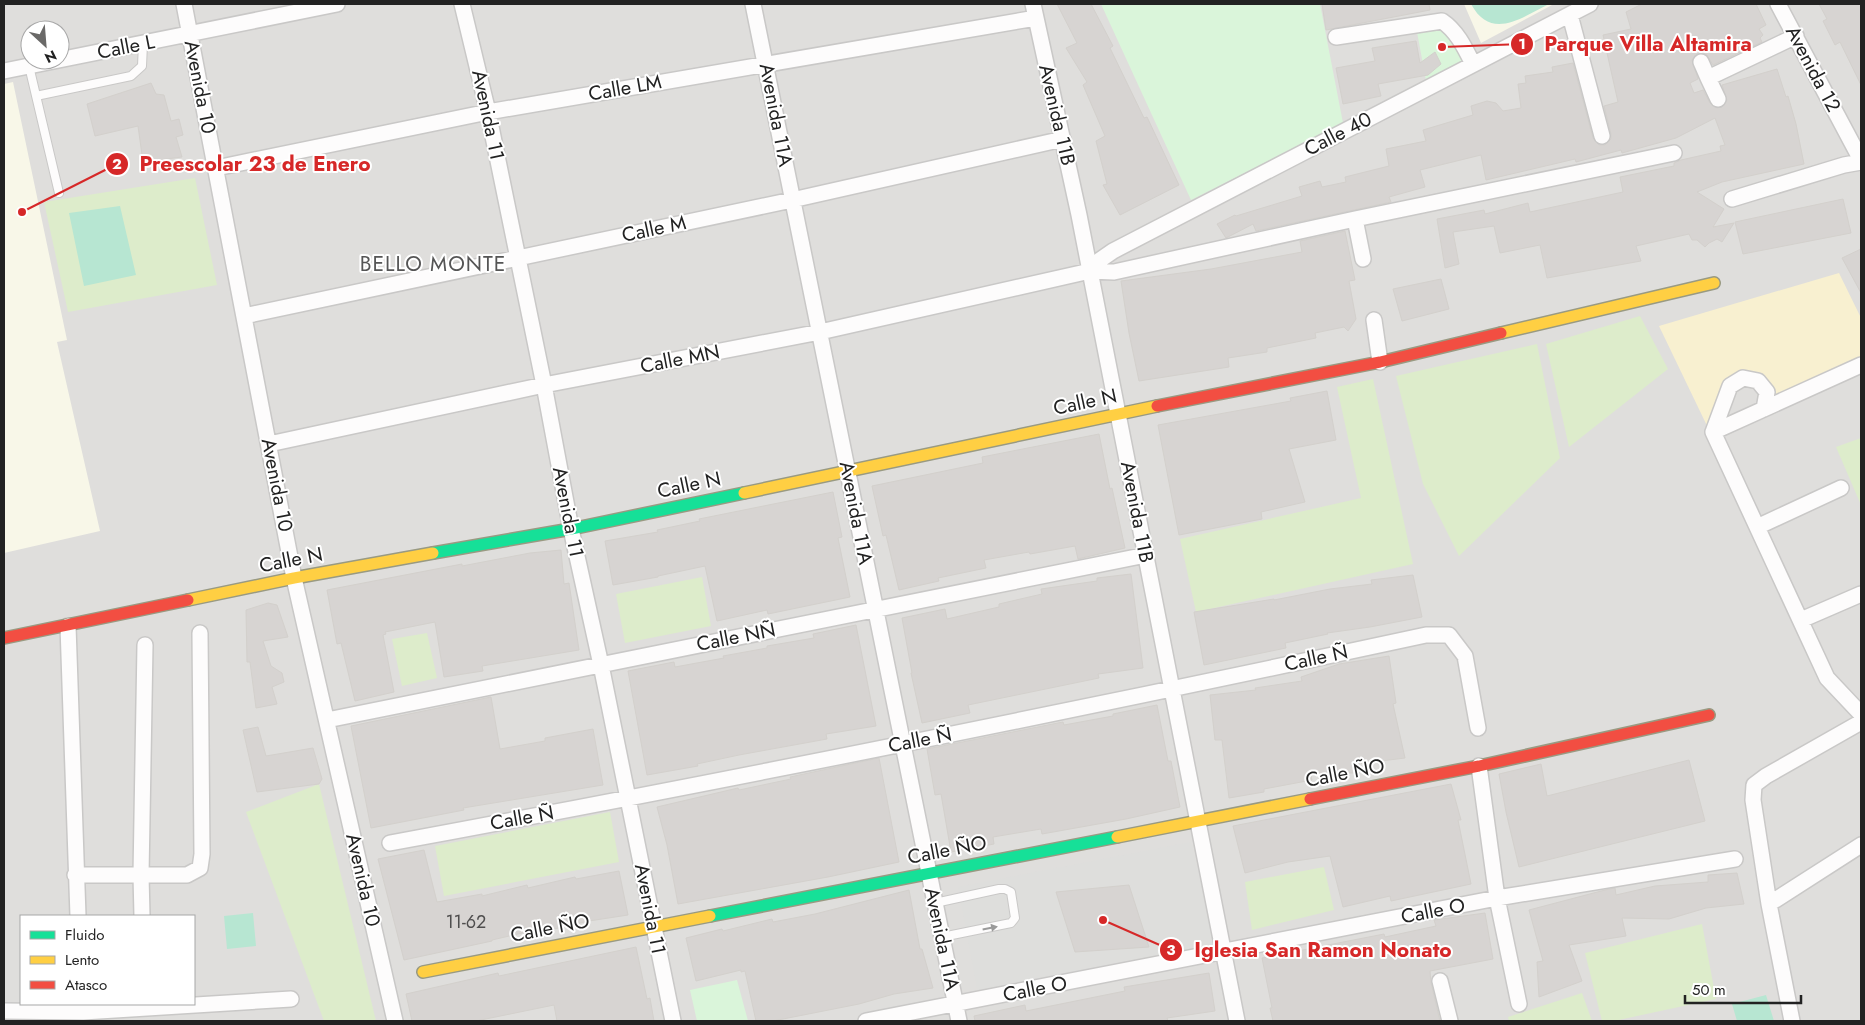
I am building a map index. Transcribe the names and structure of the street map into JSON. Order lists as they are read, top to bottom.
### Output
{
  "streets": {
    "street": [
      "Calle L",
      "Avenida 12",
      "Avenida 10",
      "Calle LM",
      "Avenida 11",
      "Avenida 11A",
      "Avenida 11B",
      "Calle 40",
      "Calle M",
      "Calle MN",
      "Calle N",
      "Calle NÑ",
      "Calle Ñ",
      "Calle ÑO",
      "Calle O"
    ]
  },
  "crossings": [
    ["Calle L", "Avenida 10"],
    ["Avenida 10", "Calle LM"],
    ["Avenida 10", "Calle M"],
    ["Avenida 10", "Calle MN"],
    ["Avenida 10", "Calle N"],
    ["Avenida 10", "Calle NÑ"],
    ["Calle LM", "Avenida 11"],
    ["Calle LM", "Avenida 11A"],
    ["Calle LM", "Avenida 11B"],
    ["Avenida 11", "Calle M"],
    ["Avenida 11", "Calle MN"],
    ["Avenida 11", "Calle N"],
    ["Avenida 11", "Calle NÑ"],
    ["Avenida 11", "Calle Ñ"],
    ["Avenida 11", "Calle ÑO"],
    ["Avenida 11A", "Calle M"],
    ["Avenida 11A", "Calle MN"],
    ["Avenida 11A", "Calle N"],
    ["Avenida 11A", "Calle NÑ"],
    ["Avenida 11A", "Calle Ñ"],
    ["Avenida 11A", "Calle ÑO"],
    ["Avenida 11A", "Calle O"],
    ["Avenida 11B", "Calle 40"],
    ["Avenida 11B", "Calle M"],
    ["Avenida 11B", "Calle MN"],
    ["Avenida 11B", "Calle N"],
    ["Avenida 11B", "Calle NÑ"],
    ["Avenida 11B", "Calle Ñ"],
    ["Avenida 11B", "Calle ÑO"],
    ["Avenida 11B", "Calle O"],
    ["Calle 40", "Calle MN"]
  ],
  "districts": ["BELLO MONTE"],
  "places": ["Parque Villa Altamira", "Preescolar 23 de Enero", "Iglesia San Ramon Nonato"],
  "house_numbers": ["11-62"],
  "legend": ["Fluido", "Lento", "Atasco"],
  "scale_bar": "50 m",
  "north": "bottom right"
}
